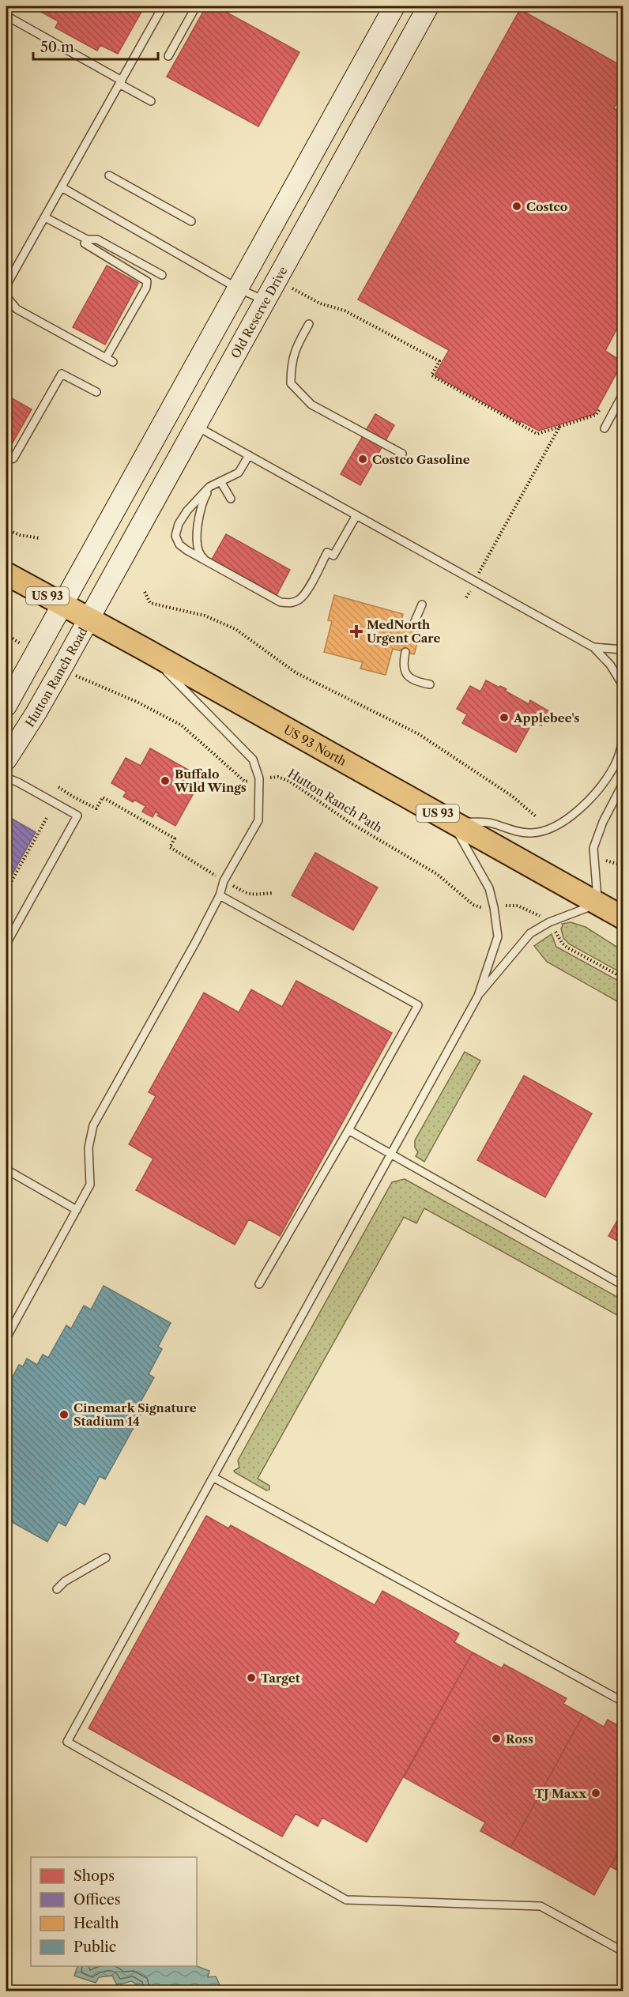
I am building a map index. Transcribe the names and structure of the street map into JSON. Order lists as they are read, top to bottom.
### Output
{
  "streets": {
    "main road": [
      "Old Reserve Drive",
      "US 93",
      "Hutton Ranch Road",
      "US 93 North"
    ],
    "path": ["Hutton Ranch Path"]
  },
  "crossings": [
    ["Old Reserve Drive", "Hutton Ranch Road"],
    ["Old Reserve Drive", "US 93 North"],
    ["Hutton Ranch Road", "US 93 North"],
    ["Hutton Ranch Road", "Hutton Ranch Path"]
  ],
  "places": {
    "other": [
      "Costco",
      "Costco Gasoline",
      "Applebee's",
      "Buffalo Wild Wings",
      "Cinemark Signature Stadium 14",
      "Target",
      "Ross",
      "TJ Maxx"
    ],
    "health": ["MedNorth Urgent Care"]
  },
  "legend": [
    "Shops",
    "Offices",
    "Health",
    "Public"
  ],
  "scale_bar": "50 m"
}
